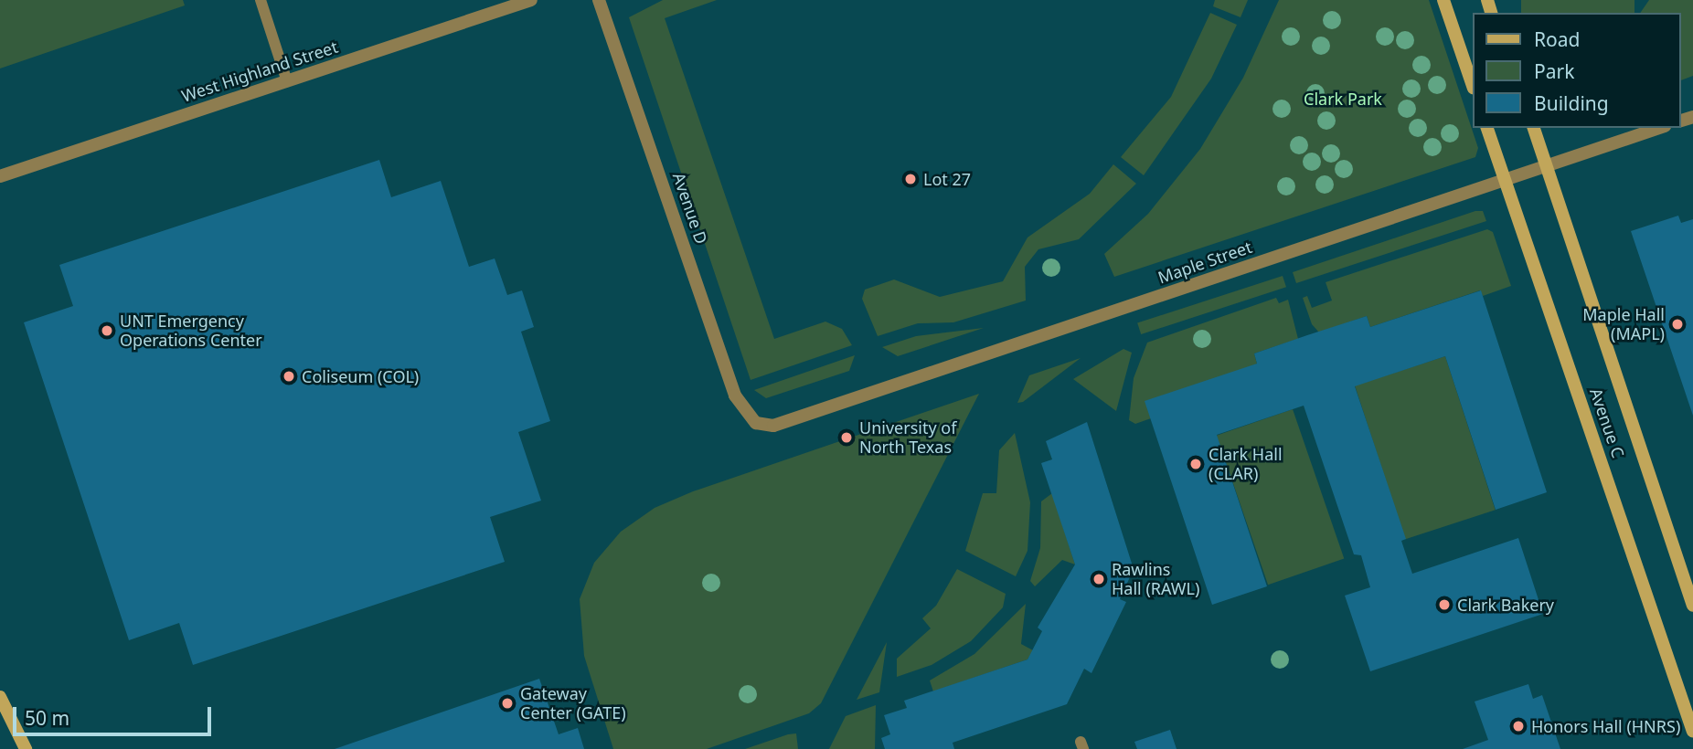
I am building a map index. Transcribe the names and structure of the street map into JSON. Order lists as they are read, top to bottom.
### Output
{
  "streets": {
    "street": [
      "West Highland Street",
      "Avenue D",
      "Maple Street",
      "Avenue C"
    ]
  },
  "crossings": [
    ["Avenue D", "Maple Street"],
    ["Maple Street", "Avenue C"]
  ],
  "parks": ["Clark Park"],
  "places": [
    "Lot 27",
    "Maple Hall (MAPL)",
    "UNT Emergency Operations Center",
    "Coliseum (COL)",
    "University of North Texas",
    "Clark Hall (CLAR)",
    "Rawlins Hall (RAWL)",
    "Clark Bakery",
    "Gateway Center (GATE)",
    "Honors Hall (HNRS)"
  ],
  "legend": ["Road", "Park", "Building"],
  "scale_bar": "50 m"
}
